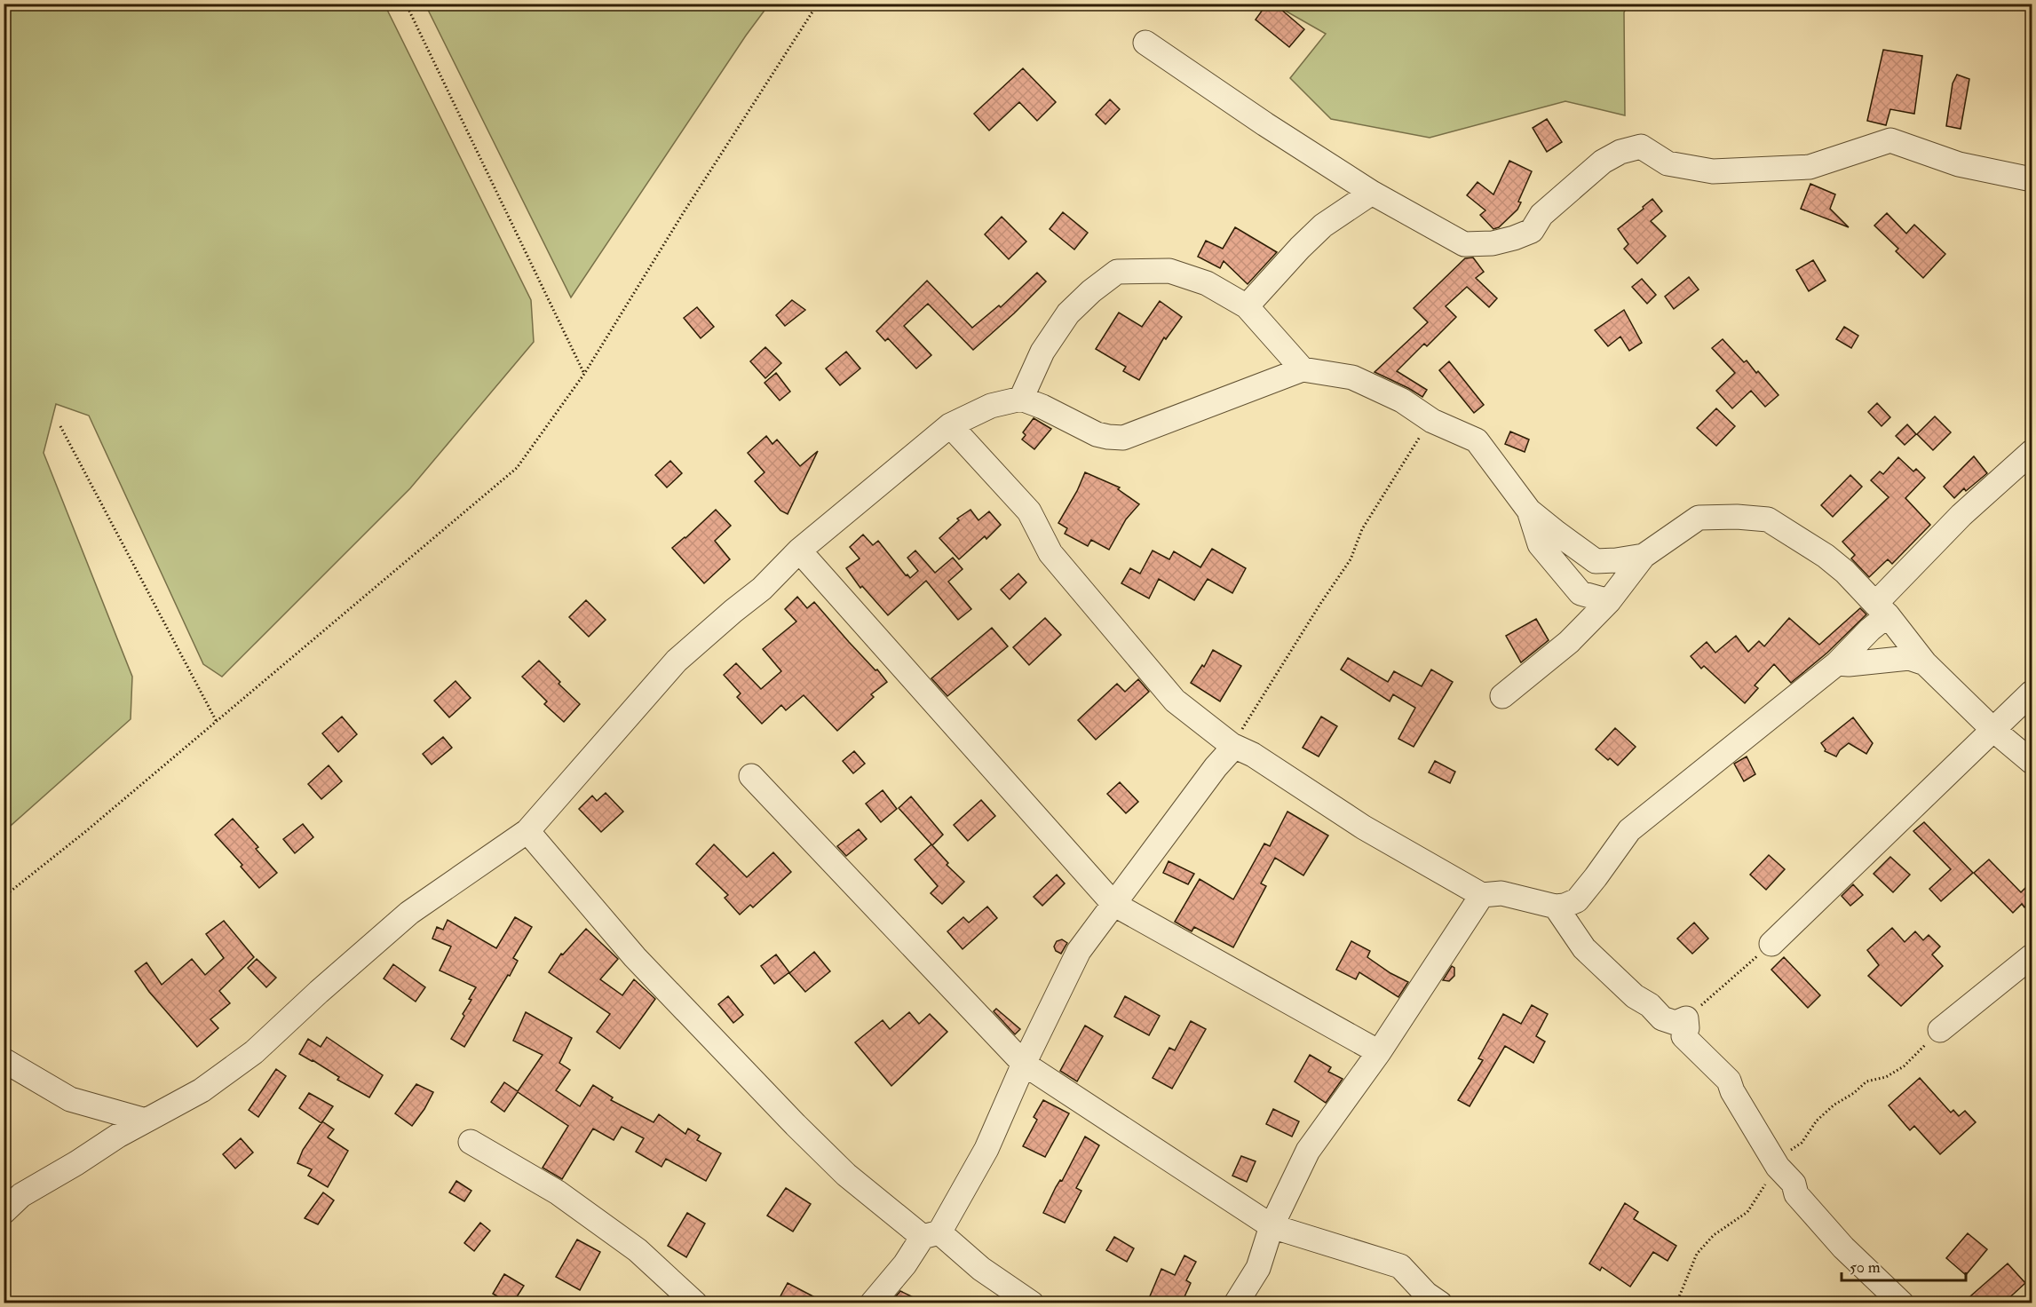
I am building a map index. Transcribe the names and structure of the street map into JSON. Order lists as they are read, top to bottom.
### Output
{
  "scale_bar": "50 m"
}
